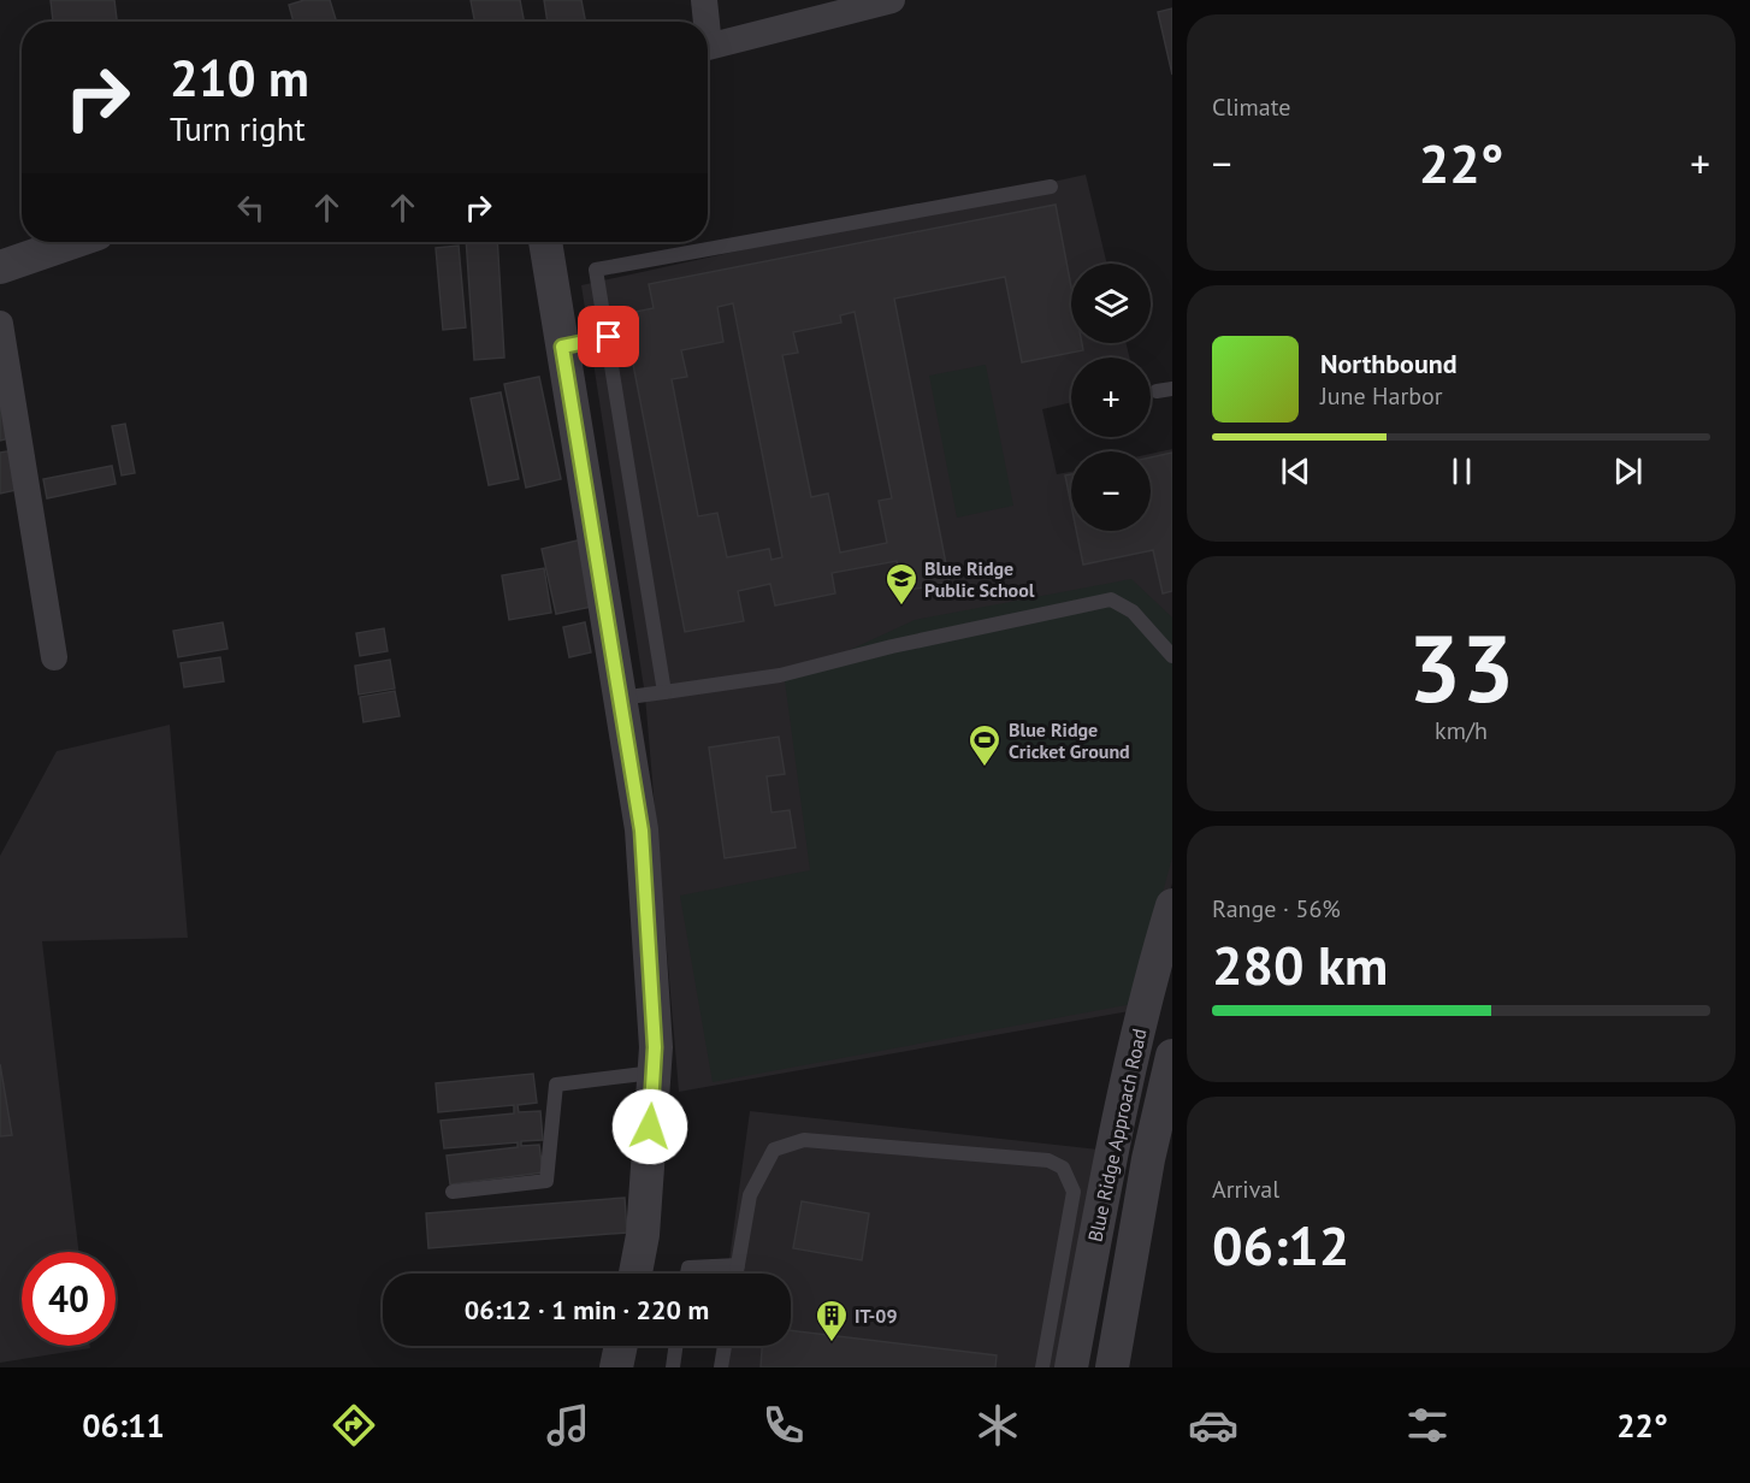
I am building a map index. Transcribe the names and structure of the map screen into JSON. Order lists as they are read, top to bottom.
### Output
{
  "streets": {
    "street": ["Blue Ridge Approach Road"]
  },
  "places": {
    "school or university": ["Blue Ridge Public School"],
    "sports": ["Blue Ridge Cricket Ground"],
    "building": ["IT-09"]
  },
  "page": {
    "tile": [
      "Climate",
      ["33", "km/h"],
      ["Range · 56%", "280 km"],
      ["Arrival", "06:12"]
    ],
    "turn": ["210 m", "Turn right"],
    "heat": ["−", "22°", "+"],
    "map_buttons": ["+", "−"],
    "song": ["Northbound", "June Harbor"],
    "limit": "40",
    "trip": "06:12 · 1 min · 220 m",
    "tabs": ["06:11", "22°"]
  }
}
